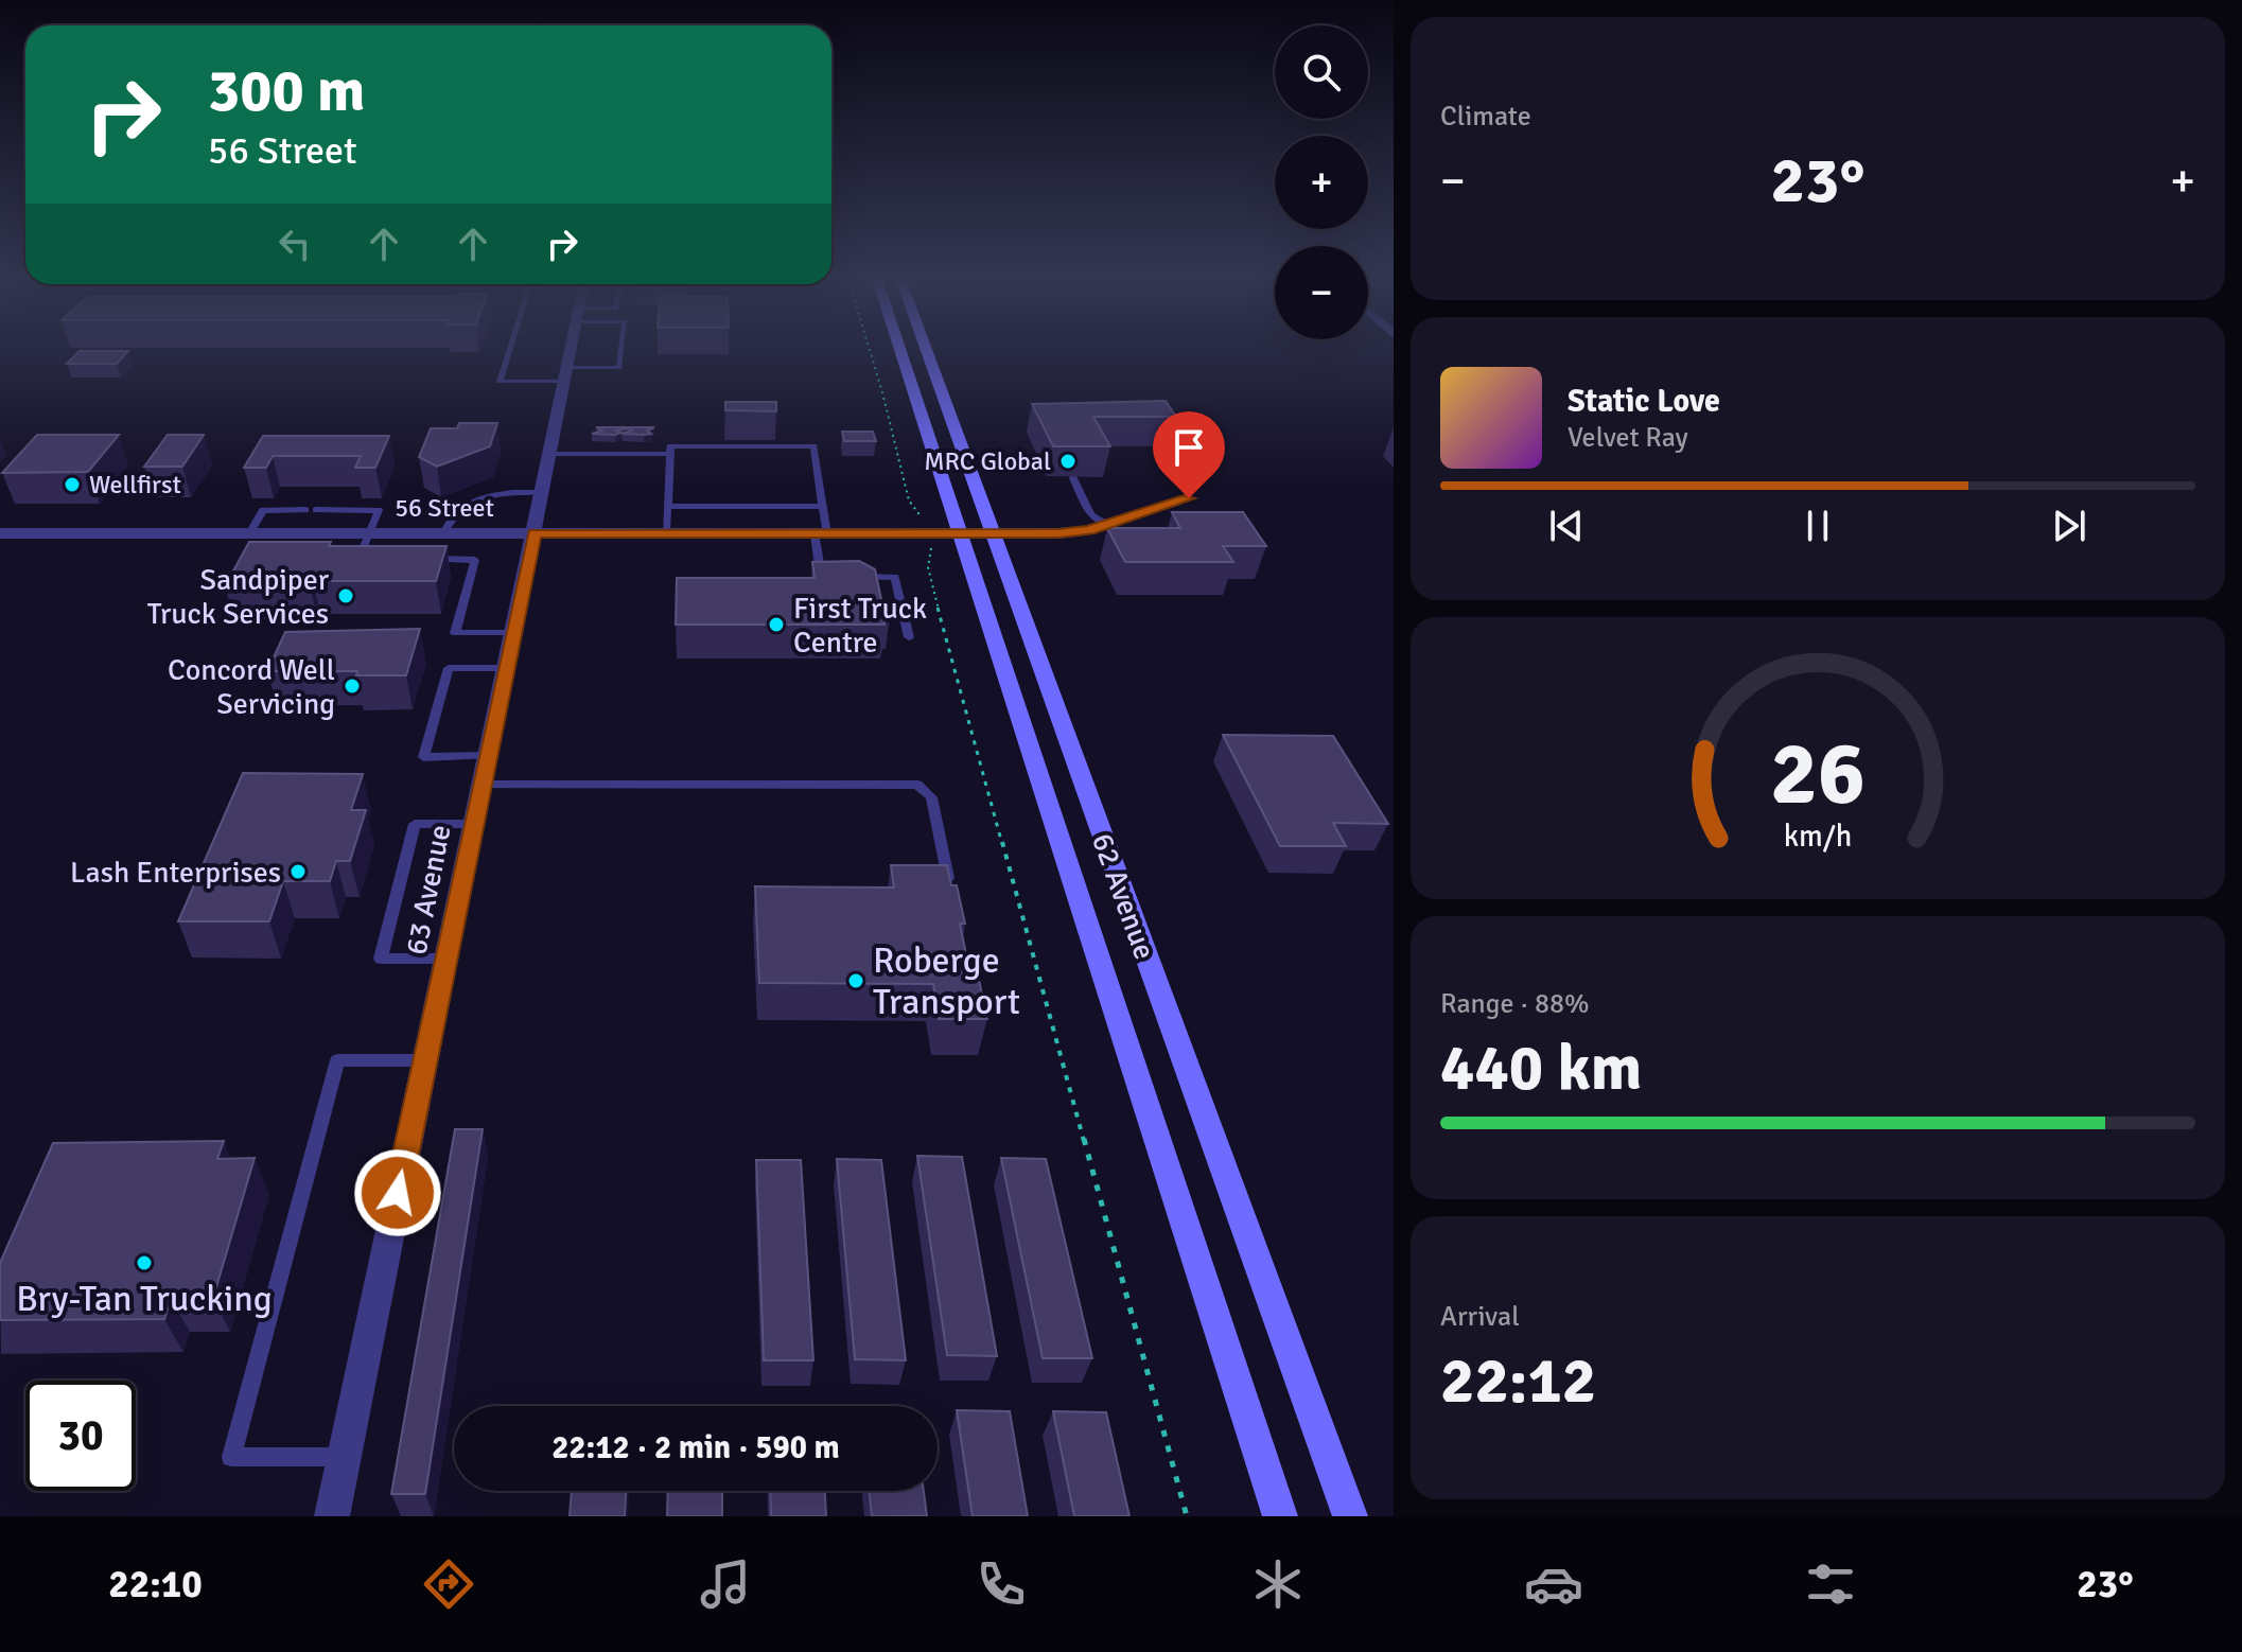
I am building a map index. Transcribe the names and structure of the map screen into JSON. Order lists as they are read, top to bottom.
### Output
{
  "streets": {
    "main road": ["62 Avenue"],
    "street": ["56 Street", "63 Avenue"]
  },
  "crossings": [
    ["56 Street", "63 Avenue"],
    ["56 Street", "62 Avenue"]
  ],
  "places": [
    "MRC Global",
    "Wellfirst",
    "Sandpiper Truck Services",
    "First Truck Centre",
    "Concord Well Servicing",
    "Lash Enterprises",
    "Roberge Transport",
    "Bry-Tan Trucking"
  ],
  "page": {
    "tile": [
      "Climate",
      ["Range · 88%", "440 km"],
      ["Arrival", "22:12"]
    ],
    "map_buttons": ["+", "−"],
    "turn": ["300 m", "56 Street"],
    "heat": ["−", "23°", "+"],
    "song": ["Static Love", "Velvet Ray"],
    "limit": "30",
    "trip": "22:12 · 2 min · 590 m",
    "tabs": ["22:10", "23°"],
    "gauge": ["26", "km/h"]
  }
}
